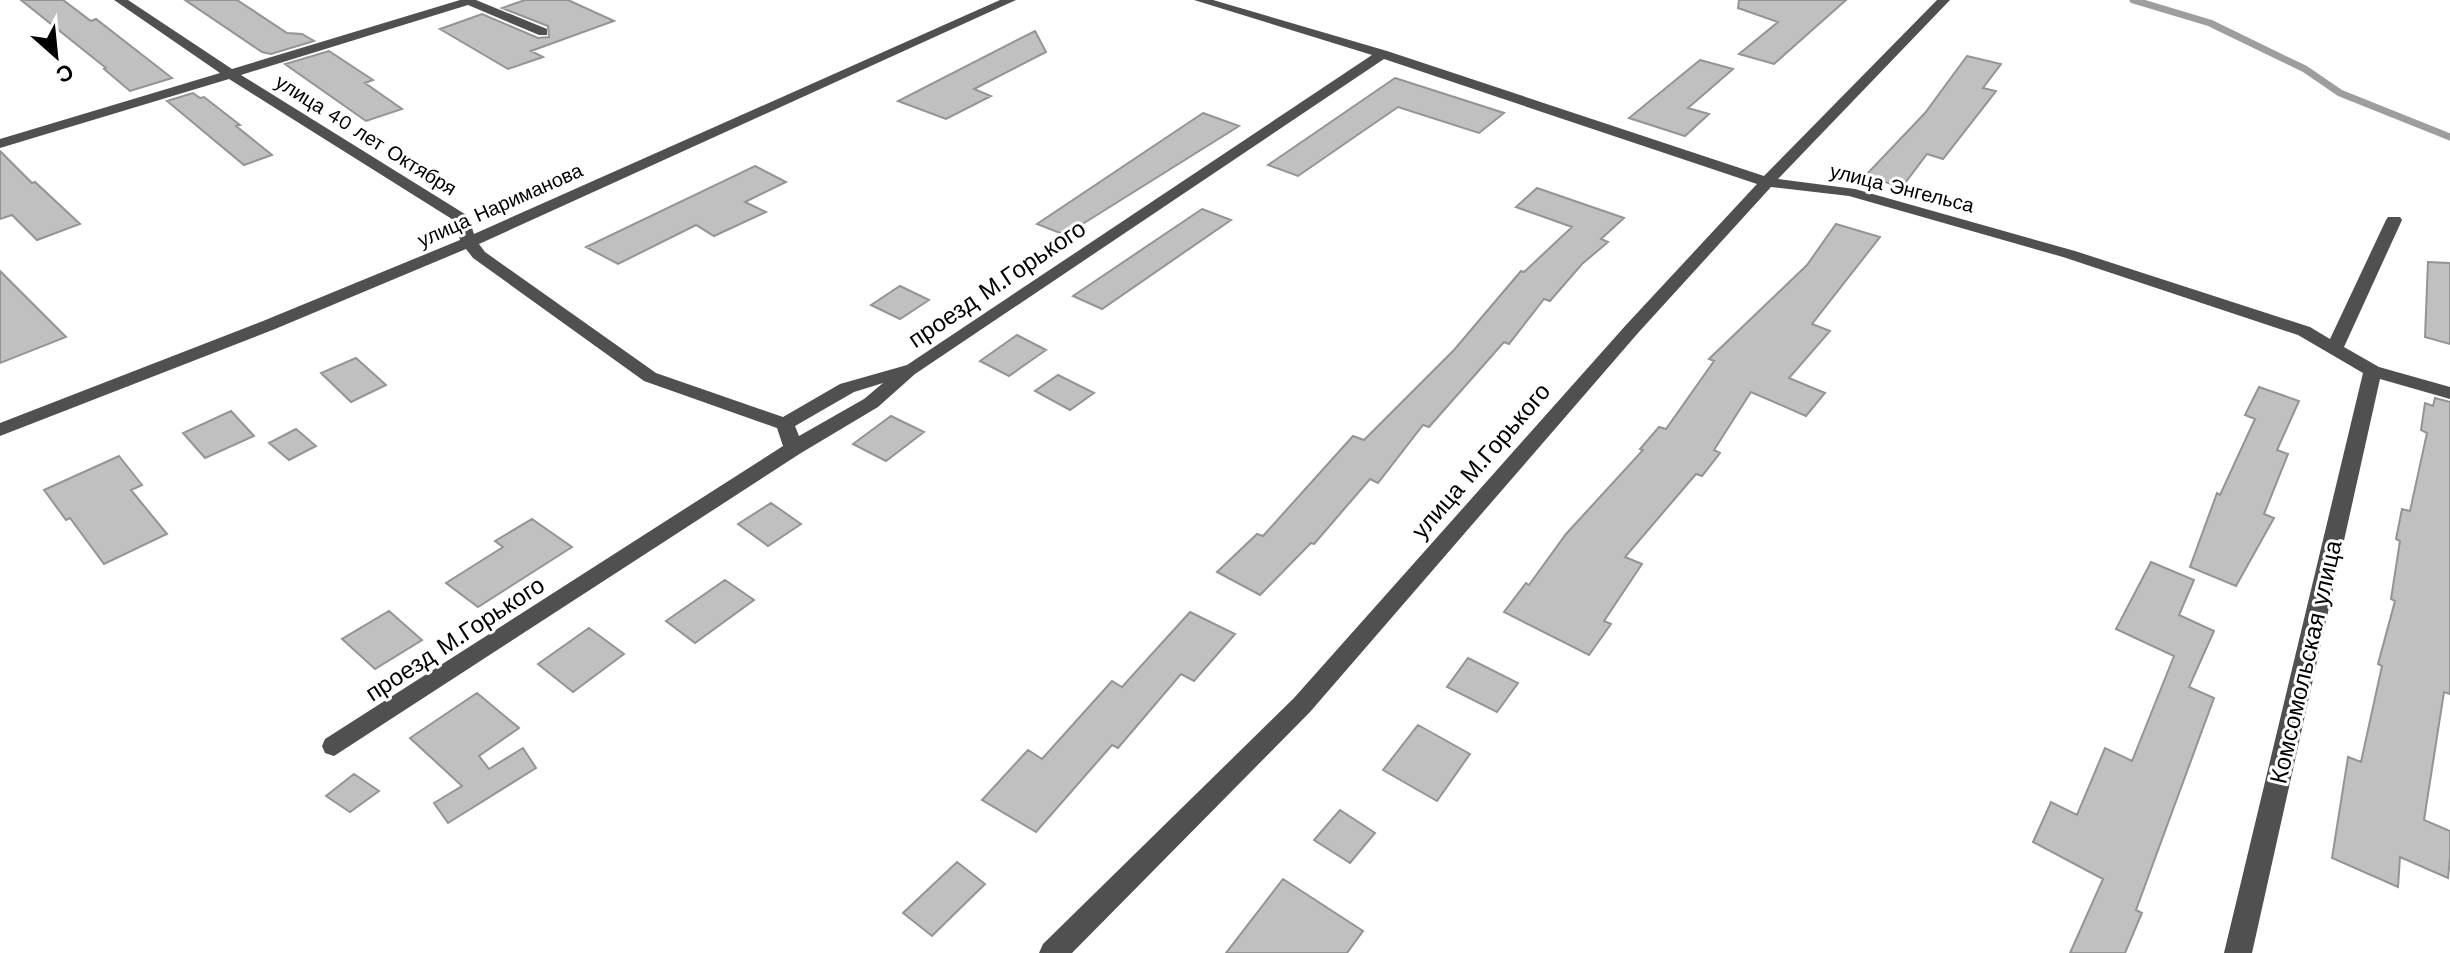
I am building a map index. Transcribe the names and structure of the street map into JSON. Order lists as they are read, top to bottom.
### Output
{
  "streets": {
    "street": [
      "улица 40 лет Октября",
      "улица Энгельса",
      "улица Нариманова",
      "проезд М.Горького",
      "улица М.Горького",
      "Комсомольская улица"
    ]
  },
  "crossings": [
    ["улица 40 лет Октября", "улица Нариманова"],
    ["улица 40 лет Октября", "проезд М.Горького"],
    ["улица Энгельса", "проезд М.Горького"],
    ["улица Энгельса", "улица М.Горького"],
    ["улица Энгельса", "Комсомольская улица"]
  ],
  "north": "bottom right"
}
